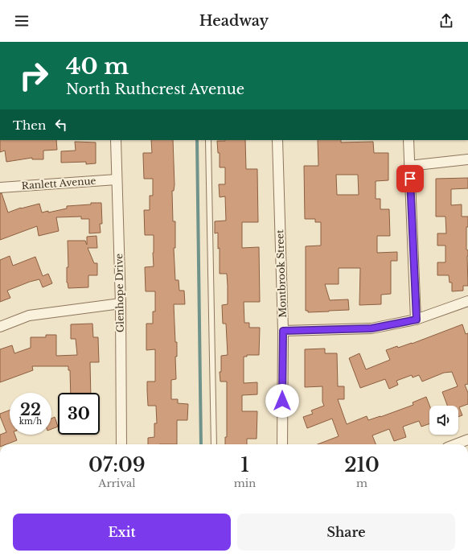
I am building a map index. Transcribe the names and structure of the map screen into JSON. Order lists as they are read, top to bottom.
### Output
{
  "streets": {
    "street": ["Ranlett Avenue", "Montbrook Street", "Glenhope Drive"]
  },
  "crossings": [
    ["Ranlett Avenue", "Glenhope Drive"]
  ],
  "page": {
    "header": "Headway",
    "turn": ["40 m", "North Ruthcrest Avenue"],
    "then": "Then",
    "speed": "22 km/h",
    "limit": "30",
    "eta": [
      "07:09",
      "Arrival",
      "1",
      "min",
      "210",
      "m"
    ],
    "buttons": ["Exit", "Share"]
  }
}
